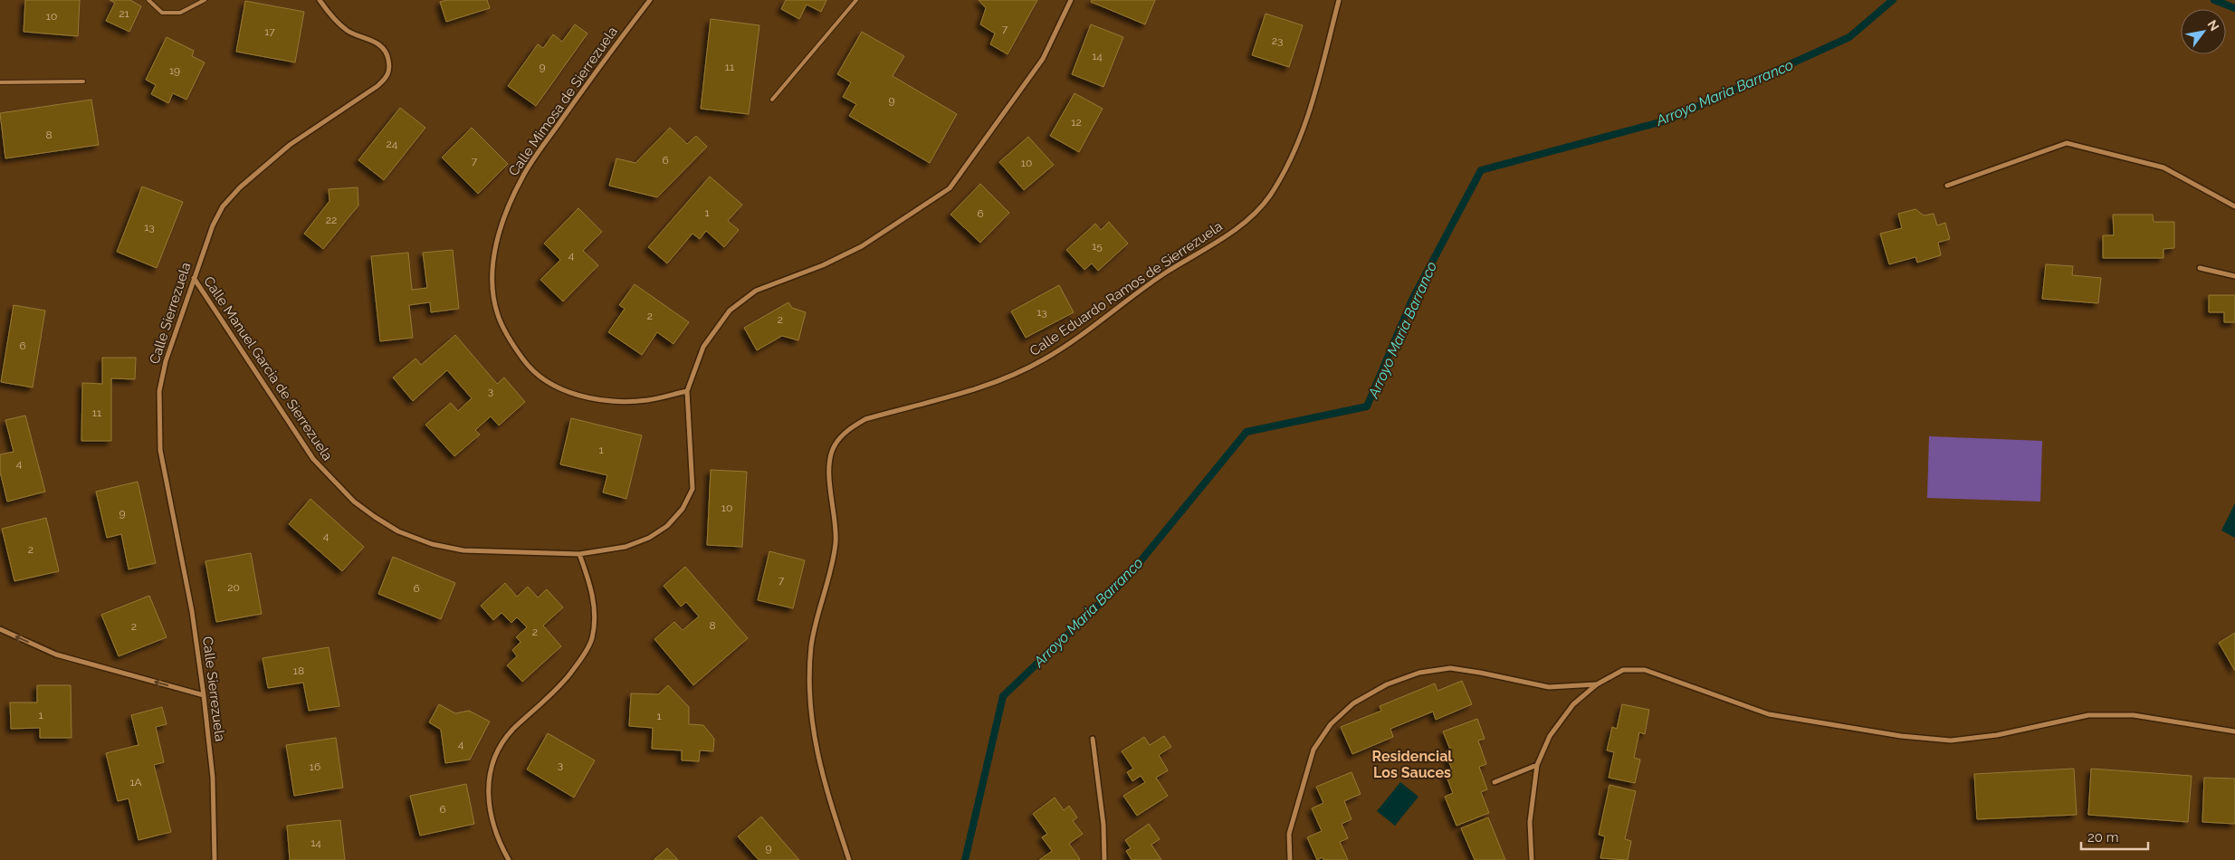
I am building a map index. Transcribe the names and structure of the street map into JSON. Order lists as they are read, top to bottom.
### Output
{
  "streets": {
    "street": [
      "Calle Mimosa de Sierrezuela",
      "Calle Eduardo Ramos de Sierrezuela",
      "Calle Sierrezuela",
      "Calle Manuel Garcia de Sierrezuela"
    ]
  },
  "crossings": [
    ["Calle Mimosa de Sierrezuela", "Calle Manuel Garcia de Sierrezuela"],
    ["Calle Sierrezuela", "Calle Manuel Garcia de Sierrezuela"]
  ],
  "districts": ["Residencial Los Sauces"],
  "water": ["Arroyo Maria Barranco"],
  "house_numbers": [
    "21",
    "10",
    "7",
    "17",
    "23",
    "14",
    "9",
    "11",
    "19",
    "9",
    "12",
    "8",
    "24",
    "6",
    "7",
    "10",
    "1",
    "6",
    "22",
    "13",
    "15",
    "4",
    "13",
    "2",
    "2",
    "6",
    "3",
    "11",
    "1",
    "4",
    "10",
    "9",
    "4",
    "2",
    "7",
    "20",
    "6",
    "8",
    "2",
    "2",
    "18",
    "1",
    "1",
    "4",
    "3",
    "16",
    "1A",
    "6",
    "14",
    "9"
  ],
  "scale_bar": "20 m",
  "north": "top right"
}
